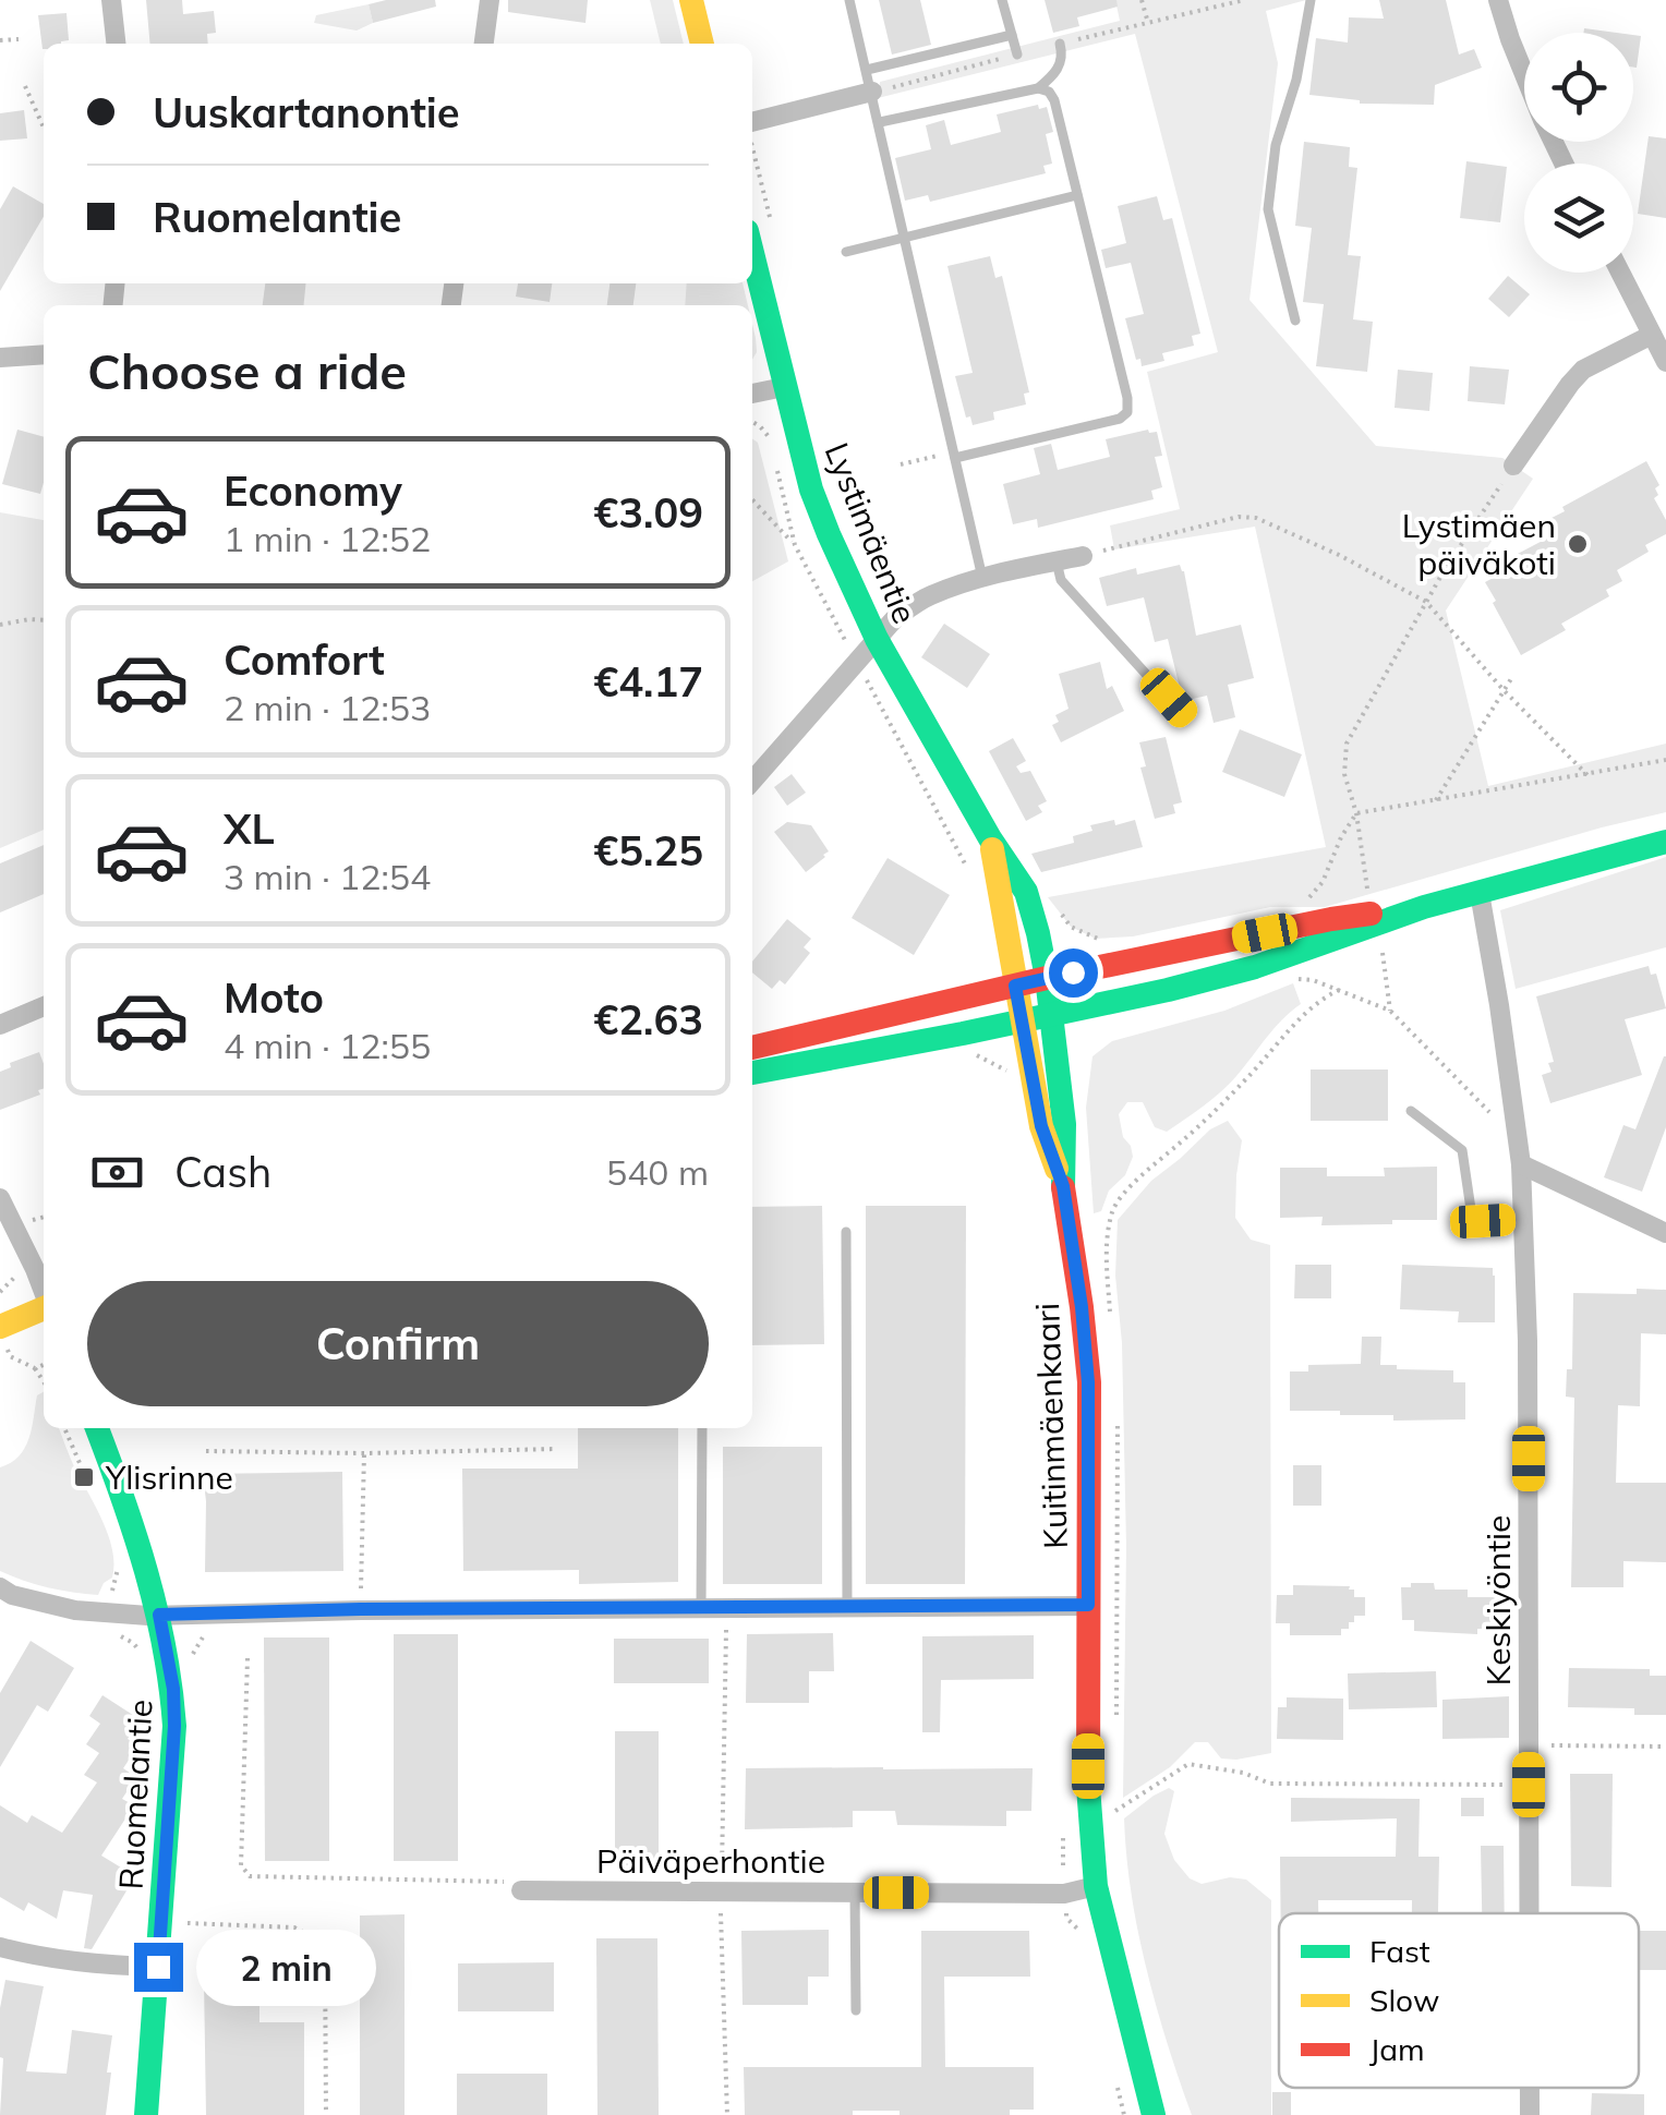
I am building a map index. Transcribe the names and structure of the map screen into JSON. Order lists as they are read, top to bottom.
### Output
{
  "streets": {
    "street": [
      "Lystimäentie",
      "Kuitinmäenkaari",
      "Keskiyöntie",
      "Ruomelantie",
      "Päiväperhontie"
    ]
  },
  "crossings": [
    ["Lystimäentie", "Kuitinmäenkaari"],
    ["Kuitinmäenkaari", "Päiväperhontie"]
  ],
  "places": {
    "other": ["Lystimäen päiväkoti"],
    "transit": ["Ylisrinne"]
  },
  "legend": ["Fast", "Slow", "Jam"],
  "page": {
    "banner": ["Uuskartanontie", "Ruomelantie"],
    "heading": "Choose a ride",
    "list": [
      {
        "name": "Economy",
        "note": "1 min · 12:52",
        "value": "€3.09"
      },
      {
        "name": "Comfort",
        "note": "2 min · 12:53",
        "value": "€4.17"
      },
      {
        "name": "XL",
        "note": "3 min · 12:54",
        "value": "€5.25"
      },
      {
        "name": "Moto",
        "note": "4 min · 12:55",
        "value": "€2.63"
      }
    ],
    "pay": ["Cash", "540 m"],
    "buttons": "Confirm",
    "bubble": "2 min"
  }
}
